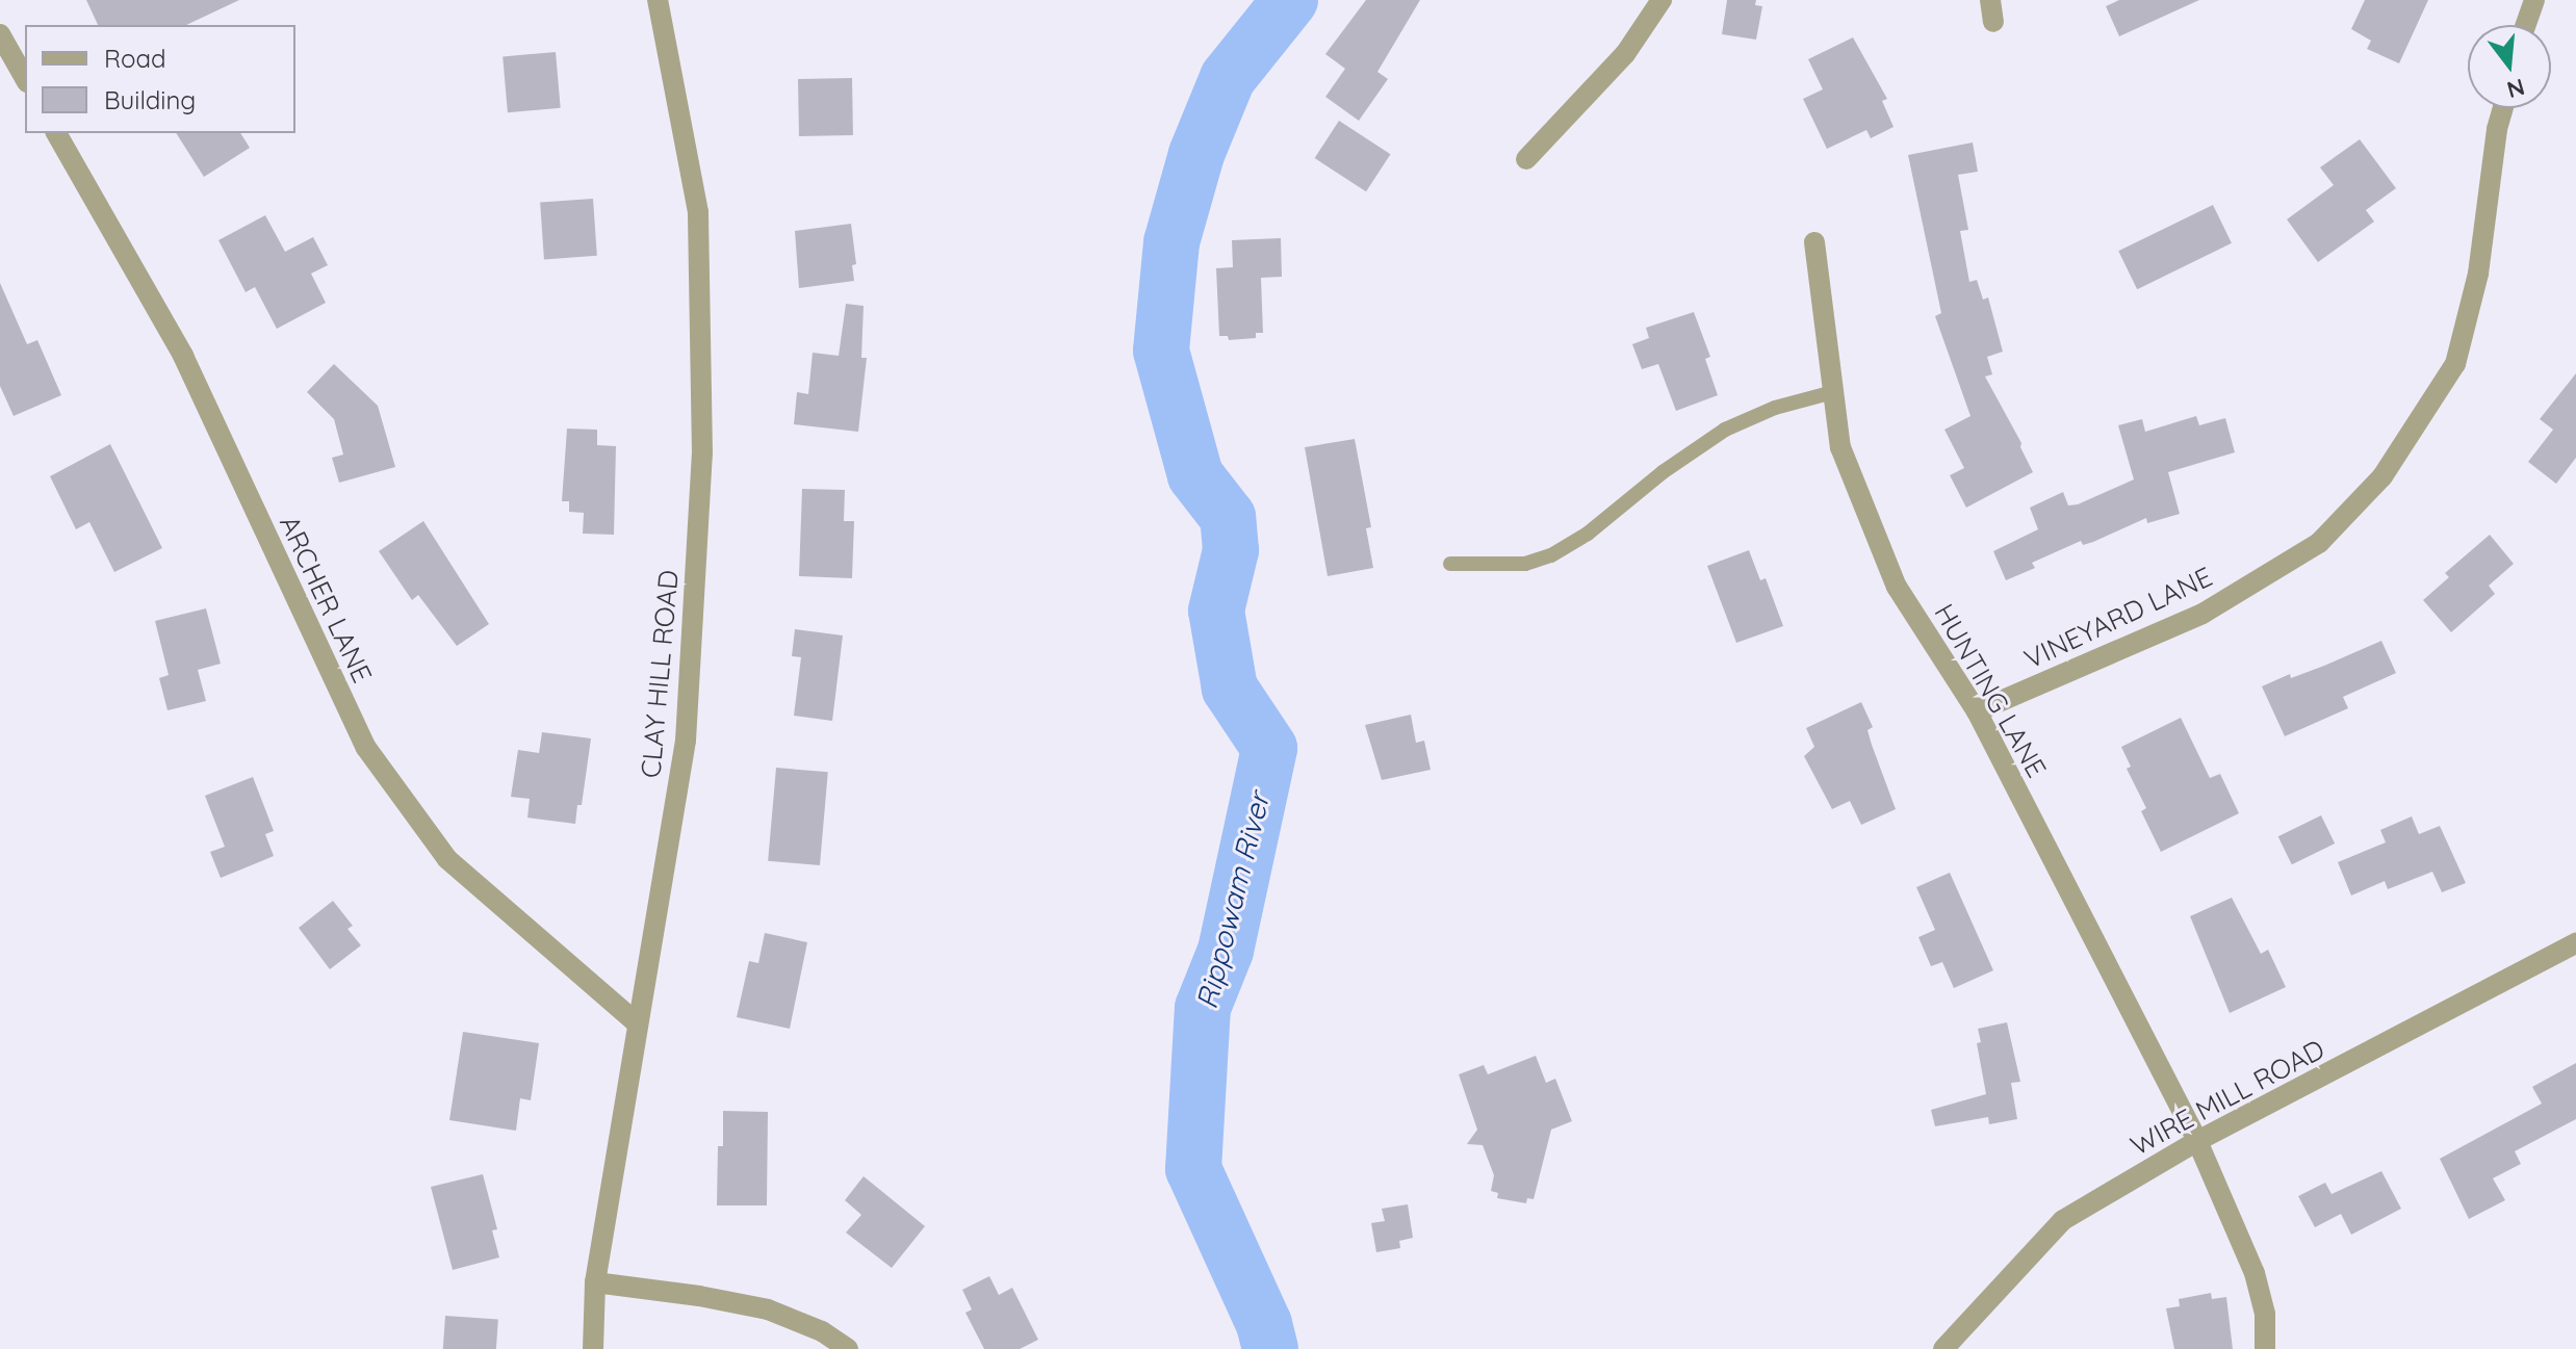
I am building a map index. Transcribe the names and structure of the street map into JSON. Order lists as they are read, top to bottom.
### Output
{
  "streets": {
    "street": [
      "ARCHER LANE",
      "VINEYARD LANE",
      "CLAY HILL ROAD",
      "HUNTING LANE",
      "WIRE MILL ROAD"
    ]
  },
  "crossings": [
    ["ARCHER LANE", "CLAY HILL ROAD"],
    ["VINEYARD LANE", "HUNTING LANE"],
    ["HUNTING LANE", "WIRE MILL ROAD"]
  ],
  "water": ["Rippowam River"],
  "legend": ["Road", "Building"],
  "north": "bottom"
}
